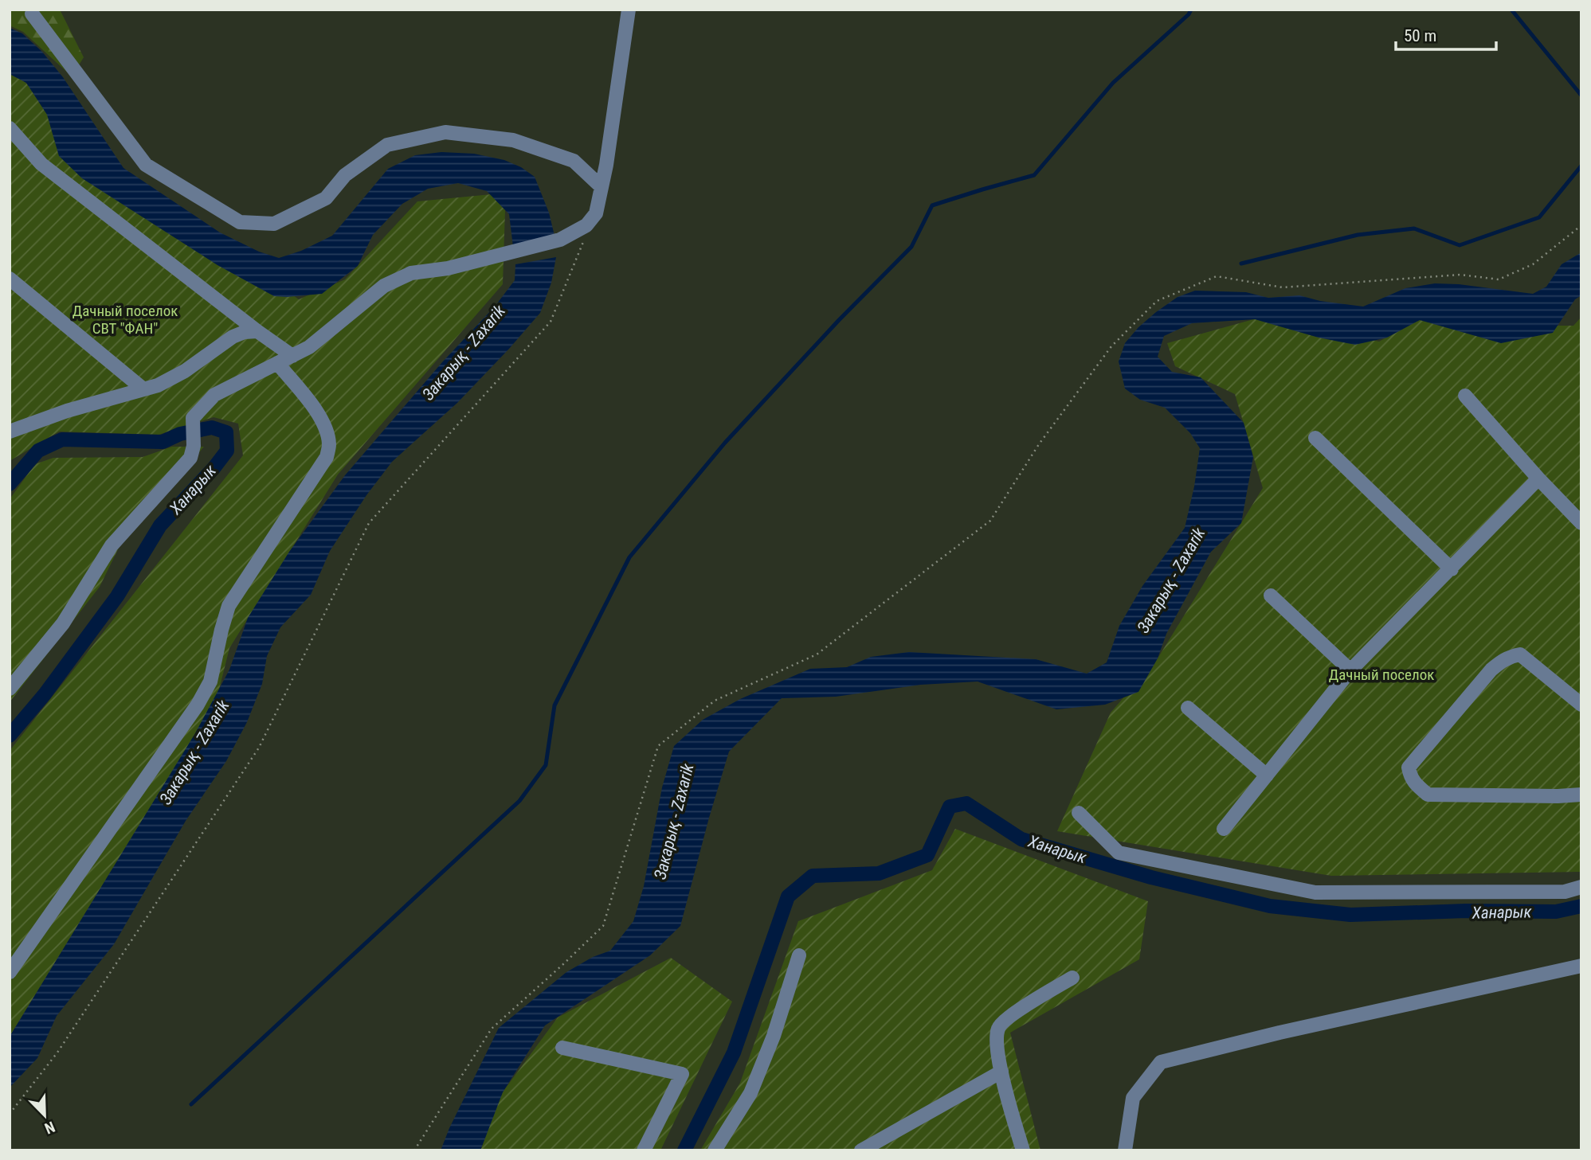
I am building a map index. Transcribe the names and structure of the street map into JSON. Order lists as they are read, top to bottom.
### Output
{
  "water": ["Закарық - Zaxarik", "Ханарык"],
  "parks": ["Дачный поселок СВТ \"ФАН\"", "Дачный поселок"],
  "scale_bar": "50 m",
  "north": "bottom right"
}
